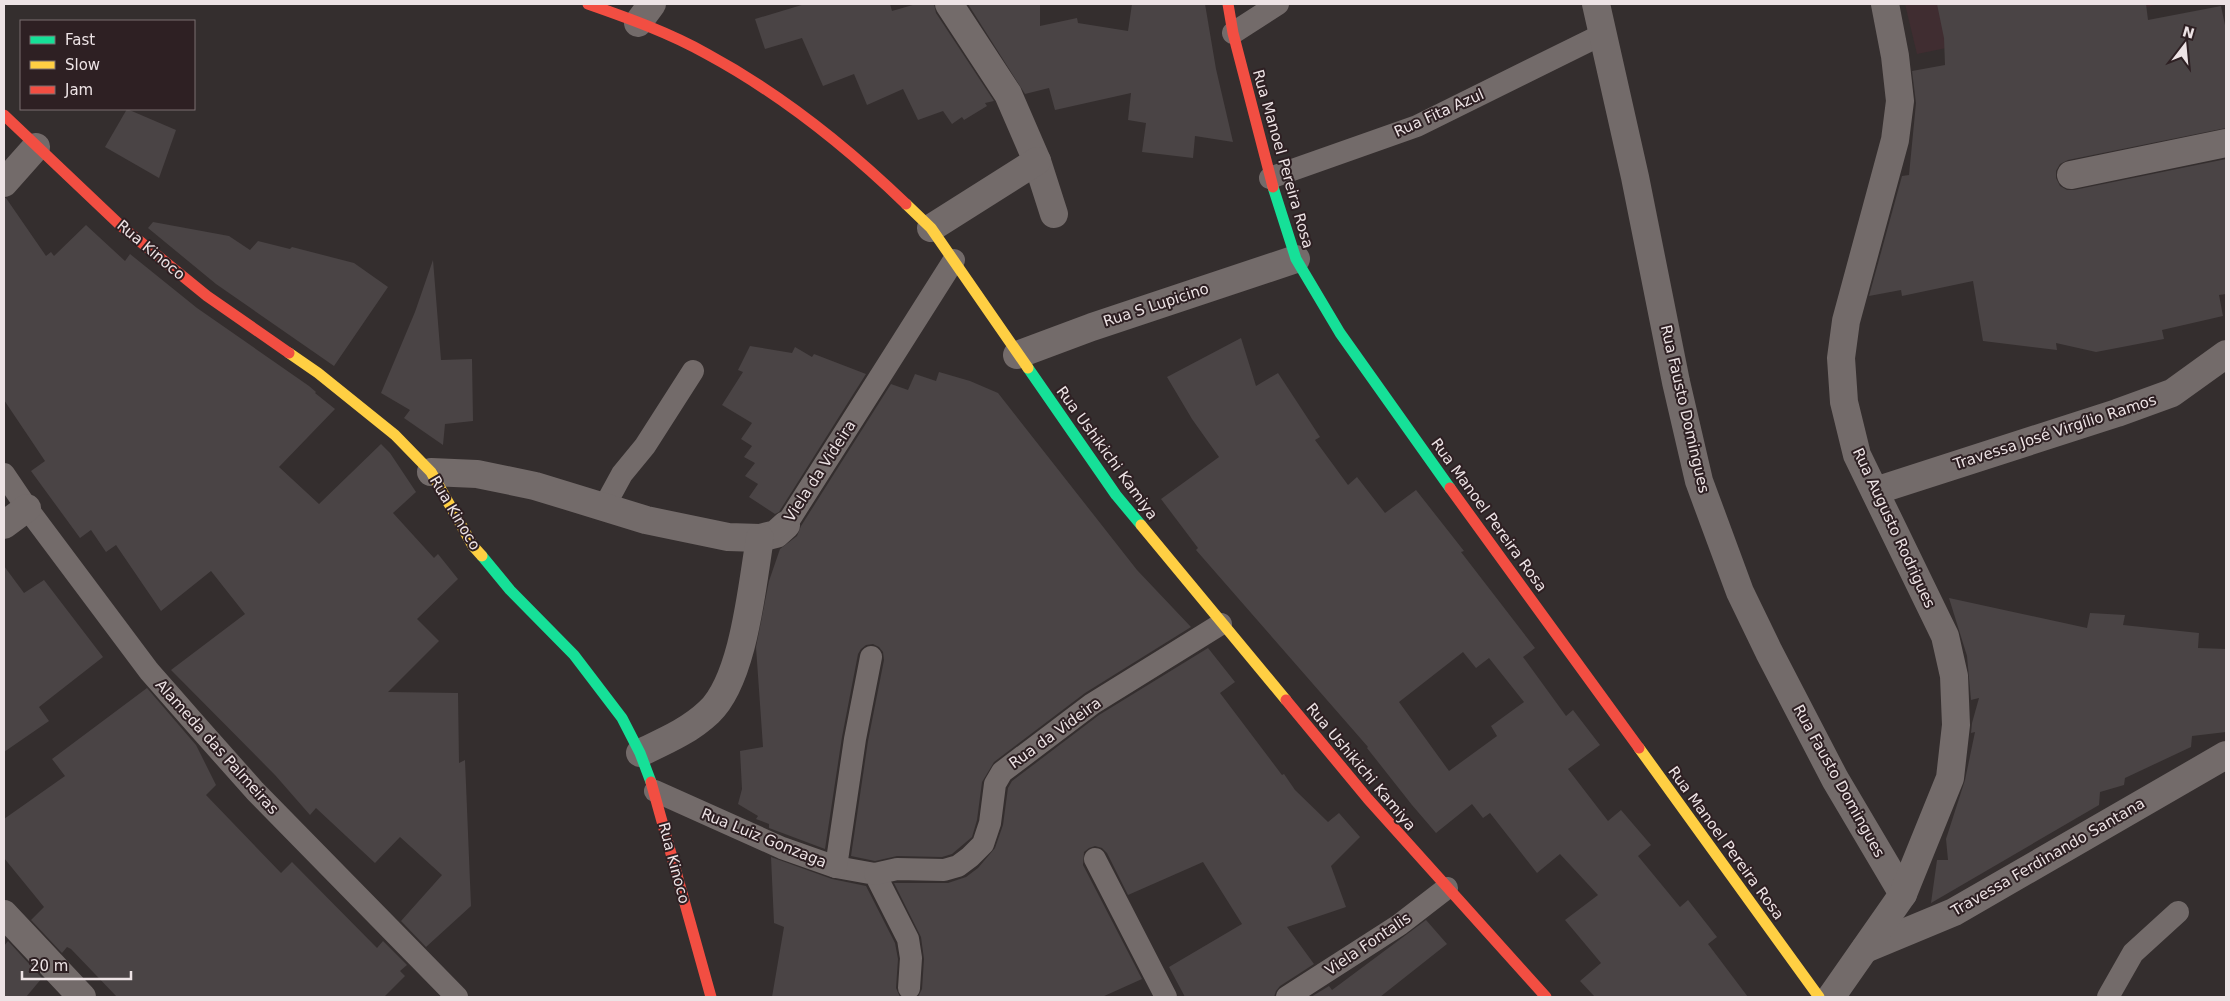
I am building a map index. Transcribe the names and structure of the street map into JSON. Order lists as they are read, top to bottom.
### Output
{
  "streets": {
    "street": [
      "Rua Manoel Pereira Rosa",
      "Rua Kinoco",
      "Rua S Lupicino",
      "Rua Fausto Domingues",
      "Travessa José Virgílio Ramos",
      "Rua Ushikichi Kamiya",
      "Viela da Videira",
      "Rua Augusto Rodrigues",
      "Travessa Ferdinando Santana"
    ],
    "lane": [
      "Rua Fita Azul",
      "Rua da Videira",
      "Alameda das Palmeiras",
      "Rua Luiz Gonzaga",
      "Viela Fontalis"
    ]
  },
  "crossings": [
    ["Rua Fita Azul", "Rua Manoel Pereira Rosa"],
    ["Rua Fita Azul", "Rua Fausto Domingues"],
    ["Rua Manoel Pereira Rosa", "Rua S Lupicino"],
    ["Rua Kinoco", "Viela da Videira"],
    ["Rua Kinoco", "Rua Luiz Gonzaga"],
    ["Rua S Lupicino", "Rua Ushikichi Kamiya"],
    ["Rua Fausto Domingues", "Rua Augusto Rodrigues"],
    ["Travessa José Virgílio Ramos", "Rua Augusto Rodrigues"],
    ["Rua Ushikichi Kamiya", "Viela da Videira"],
    ["Rua Ushikichi Kamiya", "Rua da Videira"],
    ["Rua Ushikichi Kamiya", "Viela Fontalis"],
    ["Rua Augusto Rodrigues", "Travessa Ferdinando Santana"],
    ["Rua da Videira", "Rua Luiz Gonzaga"]
  ],
  "legend": ["Fast", "Slow", "Jam"],
  "scale_bar": "20 m",
  "north": "top"
}
